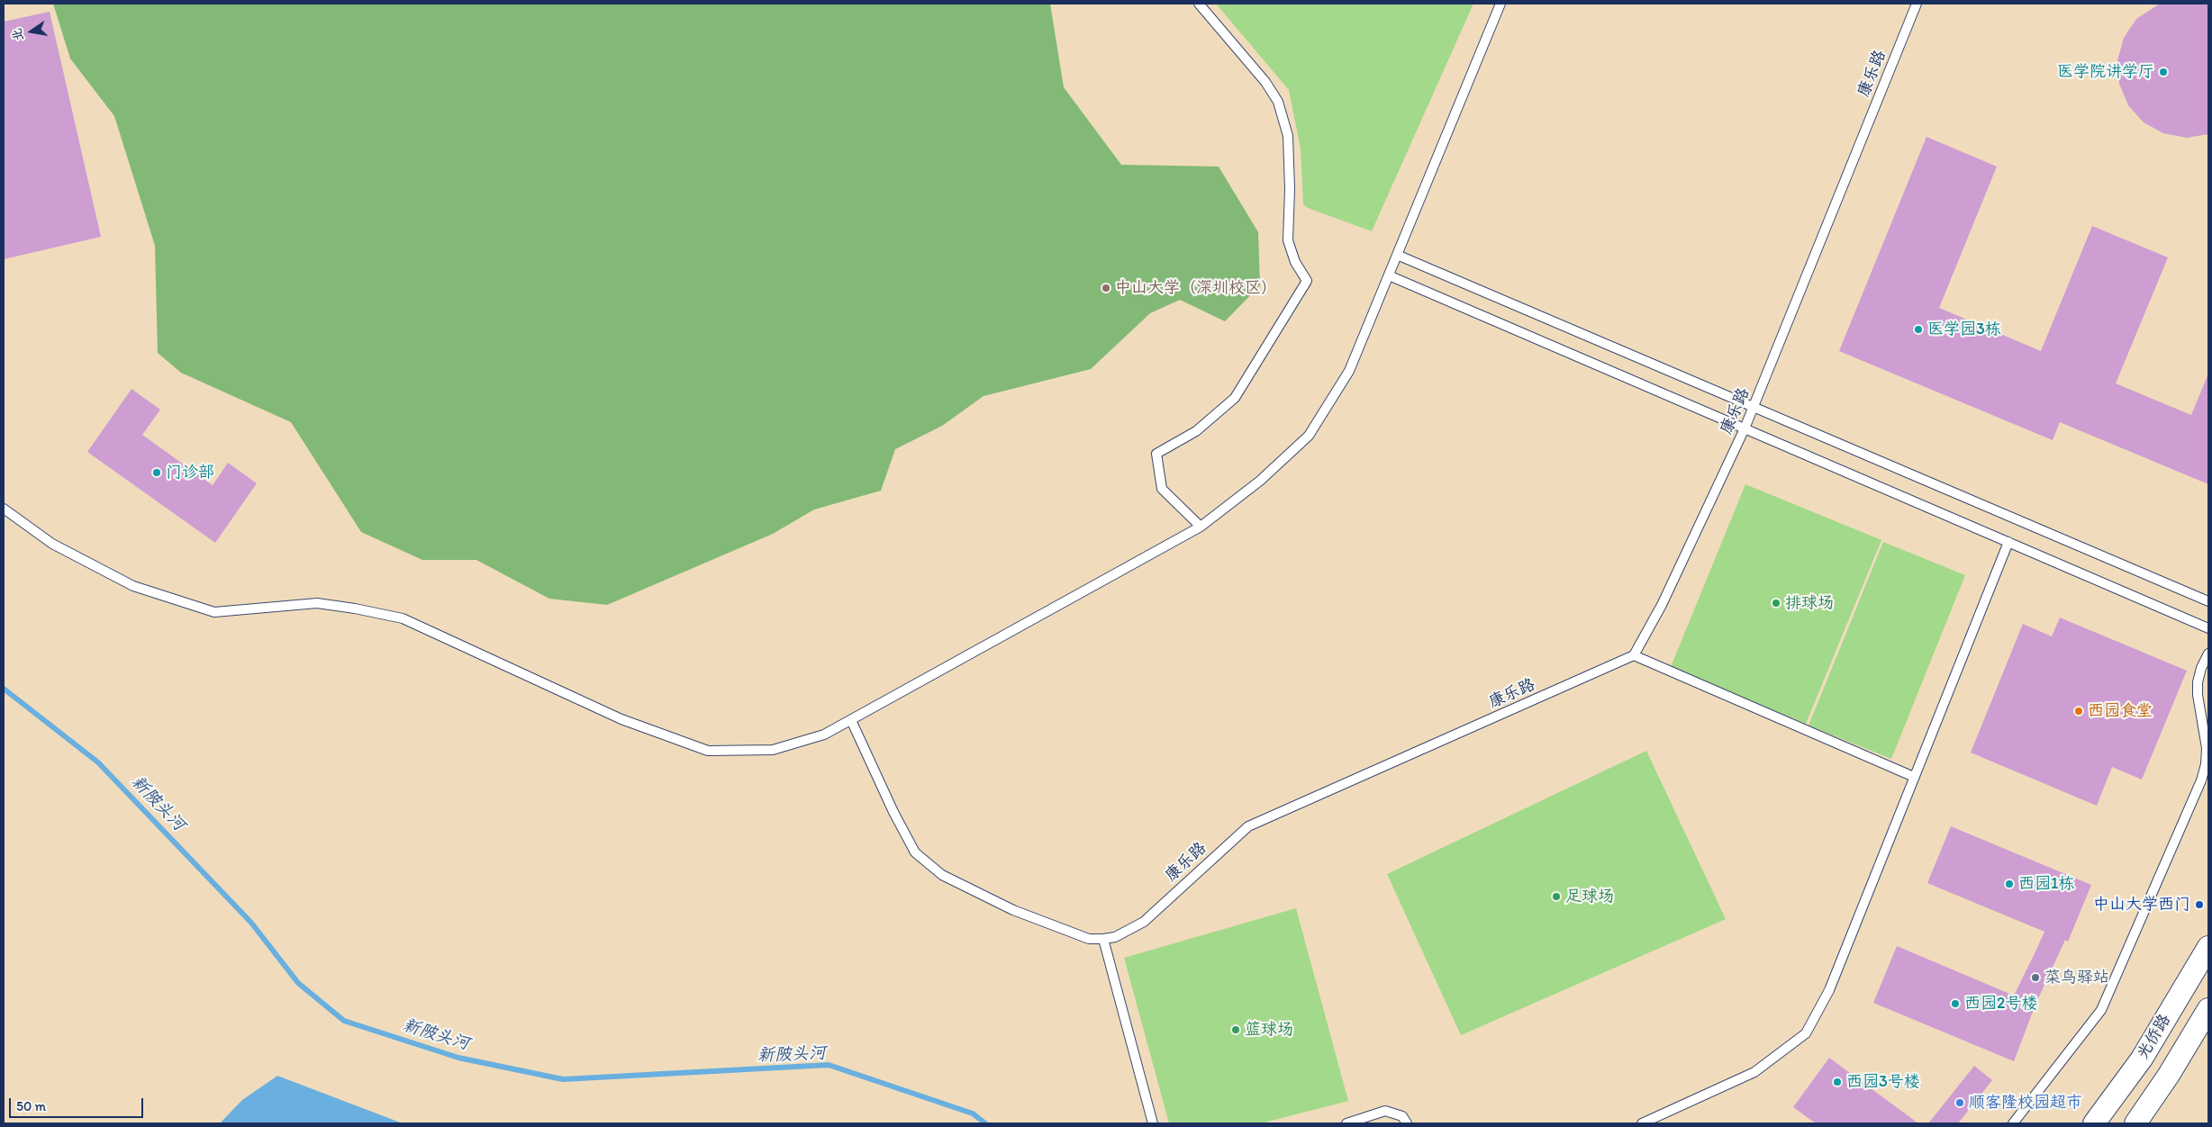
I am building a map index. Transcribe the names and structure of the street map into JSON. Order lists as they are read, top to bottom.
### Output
{
  "streets": {
    "street": ["光侨路"],
    "lane": ["康乐路"]
  },
  "water": ["新陂头河"],
  "places": [
    "医学院讲学厅",
    "中山大学（深圳校区）",
    "医学园3栋",
    "门诊部",
    "排球场",
    "西园食堂",
    "西园1栋",
    "足球场",
    "中山大学西门",
    "菜鸟驿站",
    "西园2号楼",
    "篮球场",
    "西园3号楼",
    "顺客隆校园超市"
  ],
  "scale_bar": "50 m",
  "north": "left"
}
